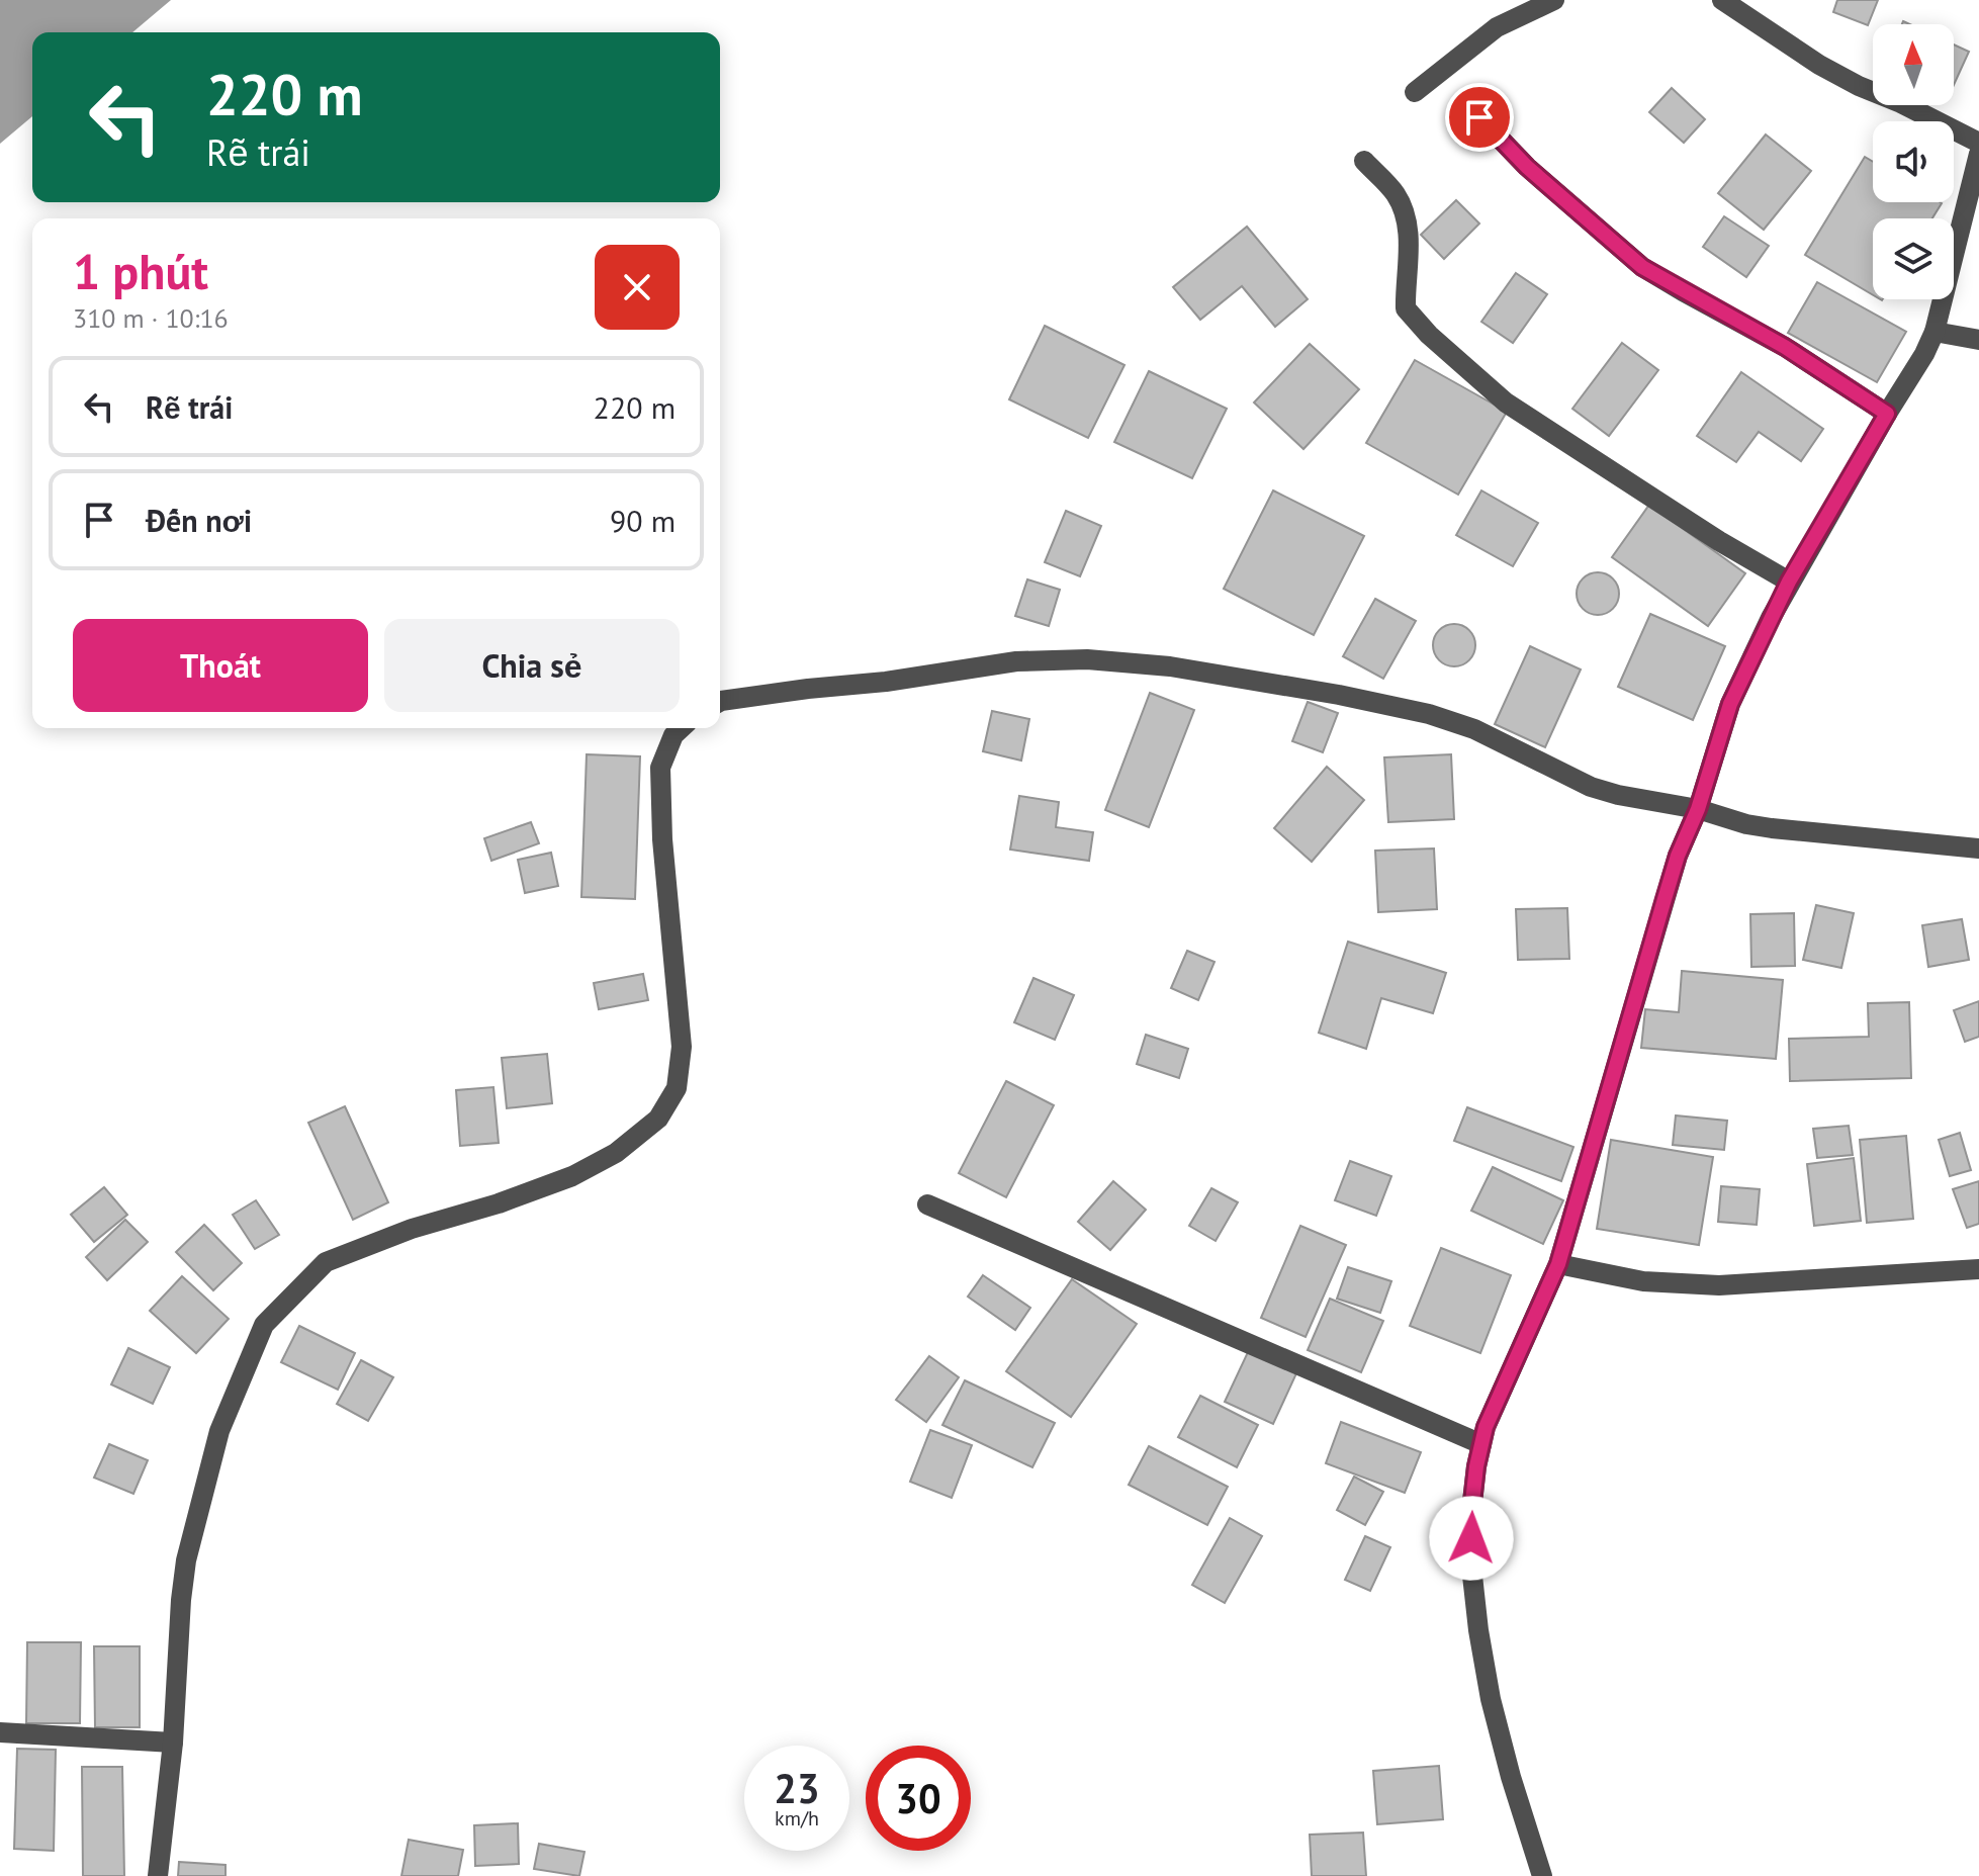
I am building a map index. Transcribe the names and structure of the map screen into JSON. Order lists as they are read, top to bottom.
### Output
{
  "north": "top",
  "page": {
    "turn": ["220 m", "Rẽ trái"],
    "heading": ["1 phút", "310 m · 10:16"],
    "list": [
      {
        "name": "Rẽ trái",
        "value": "220 m"
      },
      {
        "name": "Đến nơi",
        "value": "90 m"
      }
    ],
    "buttons": ["Thoát", "Chia sẻ"],
    "speed": "23 km/h",
    "limit": "30"
  }
}
